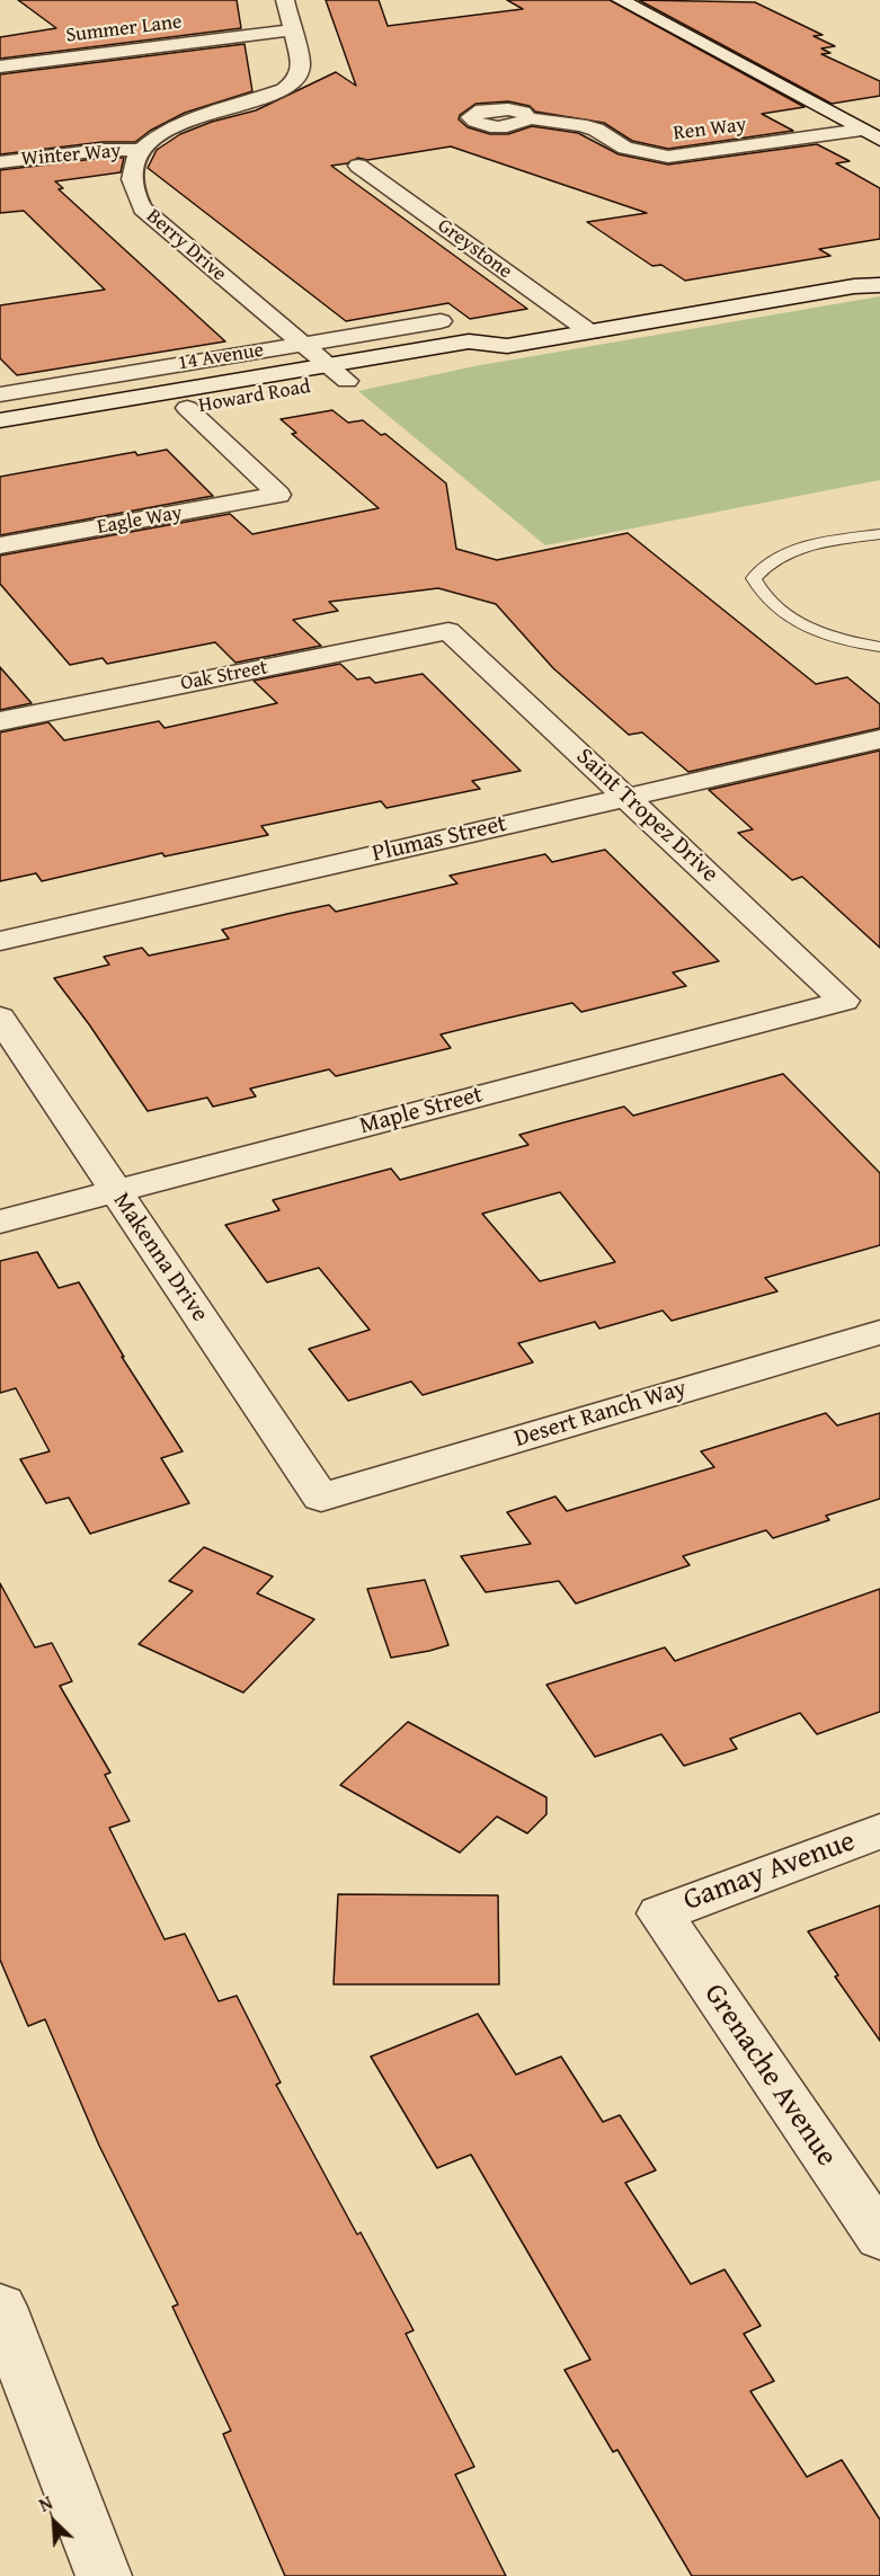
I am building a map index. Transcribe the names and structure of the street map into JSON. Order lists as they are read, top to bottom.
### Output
{
  "streets": {
    "street": [
      "Summer Lane",
      "Ren Way",
      "Winter Way",
      "Berry Drive",
      "Greystone",
      "14 Avenue",
      "Howard Road",
      "Eagle Way",
      "Oak Street",
      "Saint Tropez Drive",
      "Plumas Street",
      "Maple Street",
      "Makenna Drive",
      "Desert Ranch Way",
      "Gamay Avenue",
      "Grenache Avenue"
    ]
  },
  "crossings": [
    ["Winter Way", "Berry Drive"],
    ["Berry Drive", "14 Avenue"],
    ["Berry Drive", "Howard Road"],
    ["Greystone", "Howard Road"],
    ["Howard Road", "Eagle Way"],
    ["Oak Street", "Saint Tropez Drive"],
    ["Saint Tropez Drive", "Plumas Street"],
    ["Saint Tropez Drive", "Maple Street"],
    ["Maple Street", "Makenna Drive"],
    ["Makenna Drive", "Desert Ranch Way"],
    ["Gamay Avenue", "Grenache Avenue"]
  ],
  "north": "top left"
}
